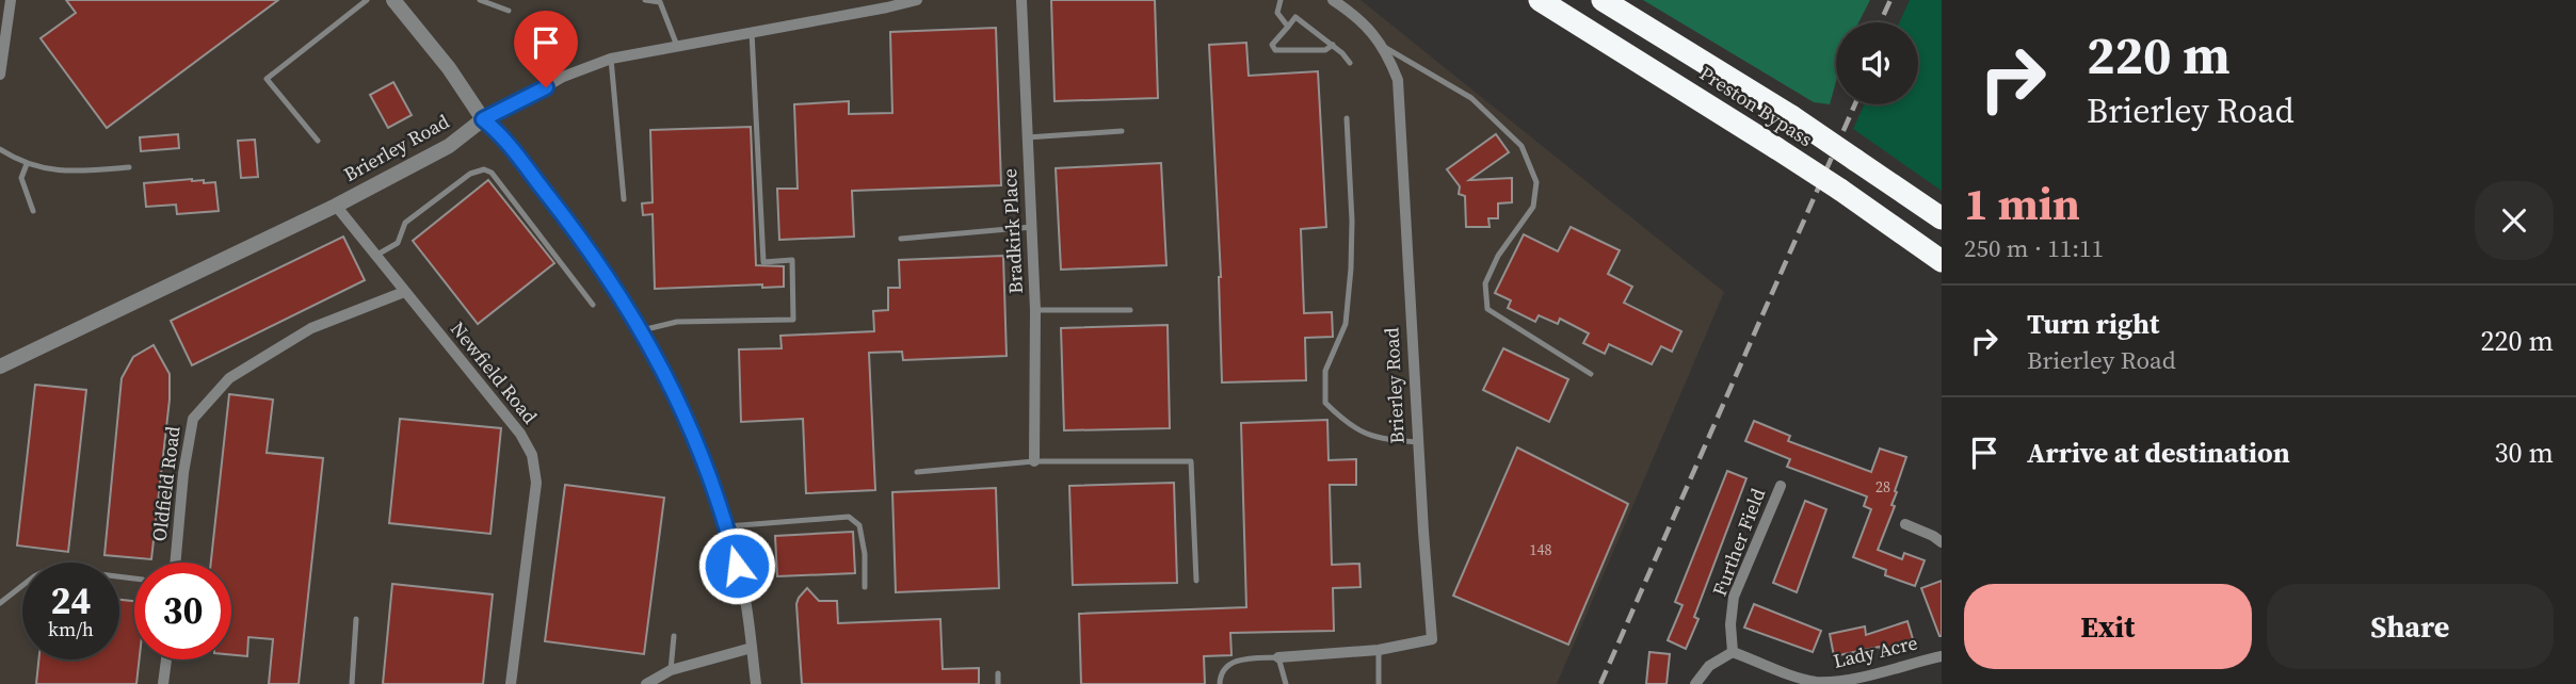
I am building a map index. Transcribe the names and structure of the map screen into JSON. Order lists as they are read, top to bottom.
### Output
{
  "streets": {
    "highway": ["Preston Bypass"],
    "street": [
      "Brierley Road",
      "Bradkirk Place",
      "Newfield Road",
      "Oldfield Road",
      "Further Field",
      "Lady Acre"
    ]
  },
  "crossings": [
    ["Brierley Road", "Newfield Road"],
    ["Newfield Road", "Oldfield Road"],
    ["Further Field", "Lady Acre"]
  ],
  "house_numbers": ["28", "148"],
  "page": {
    "turn": ["220 m", "Brierley Road"],
    "heading": ["1 min", "250 m · 11:11"],
    "list": [
      {
        "name": "Turn right",
        "note": "Brierley Road",
        "value": "220 m"
      },
      {
        "name": "Arrive at destination",
        "value": "30 m"
      }
    ],
    "speed": "24 km/h",
    "limit": "30",
    "buttons": ["Exit", "Share"]
  }
}
